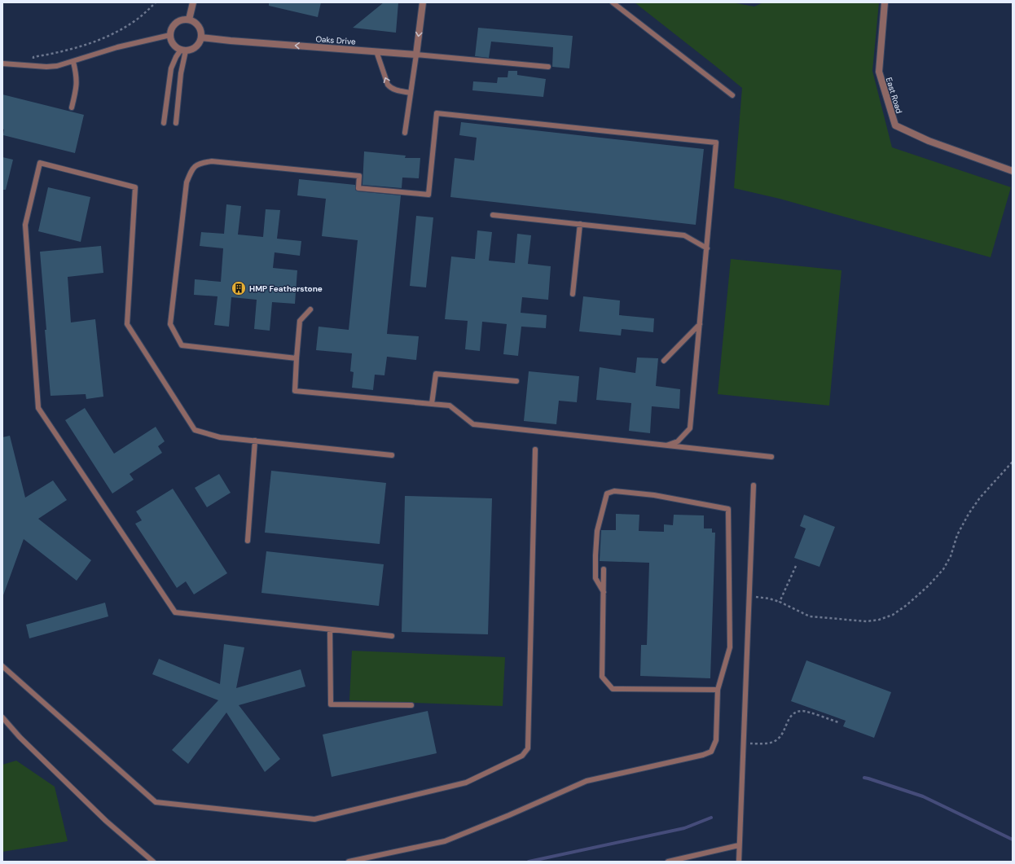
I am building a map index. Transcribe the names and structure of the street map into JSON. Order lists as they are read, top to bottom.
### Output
{
  "streets": {
    "street": ["Oaks Drive", "East Road"]
  },
  "one_way": ["Oaks Drive"],
  "places": {
    "building": ["HMP Featherstone"]
  }
}
